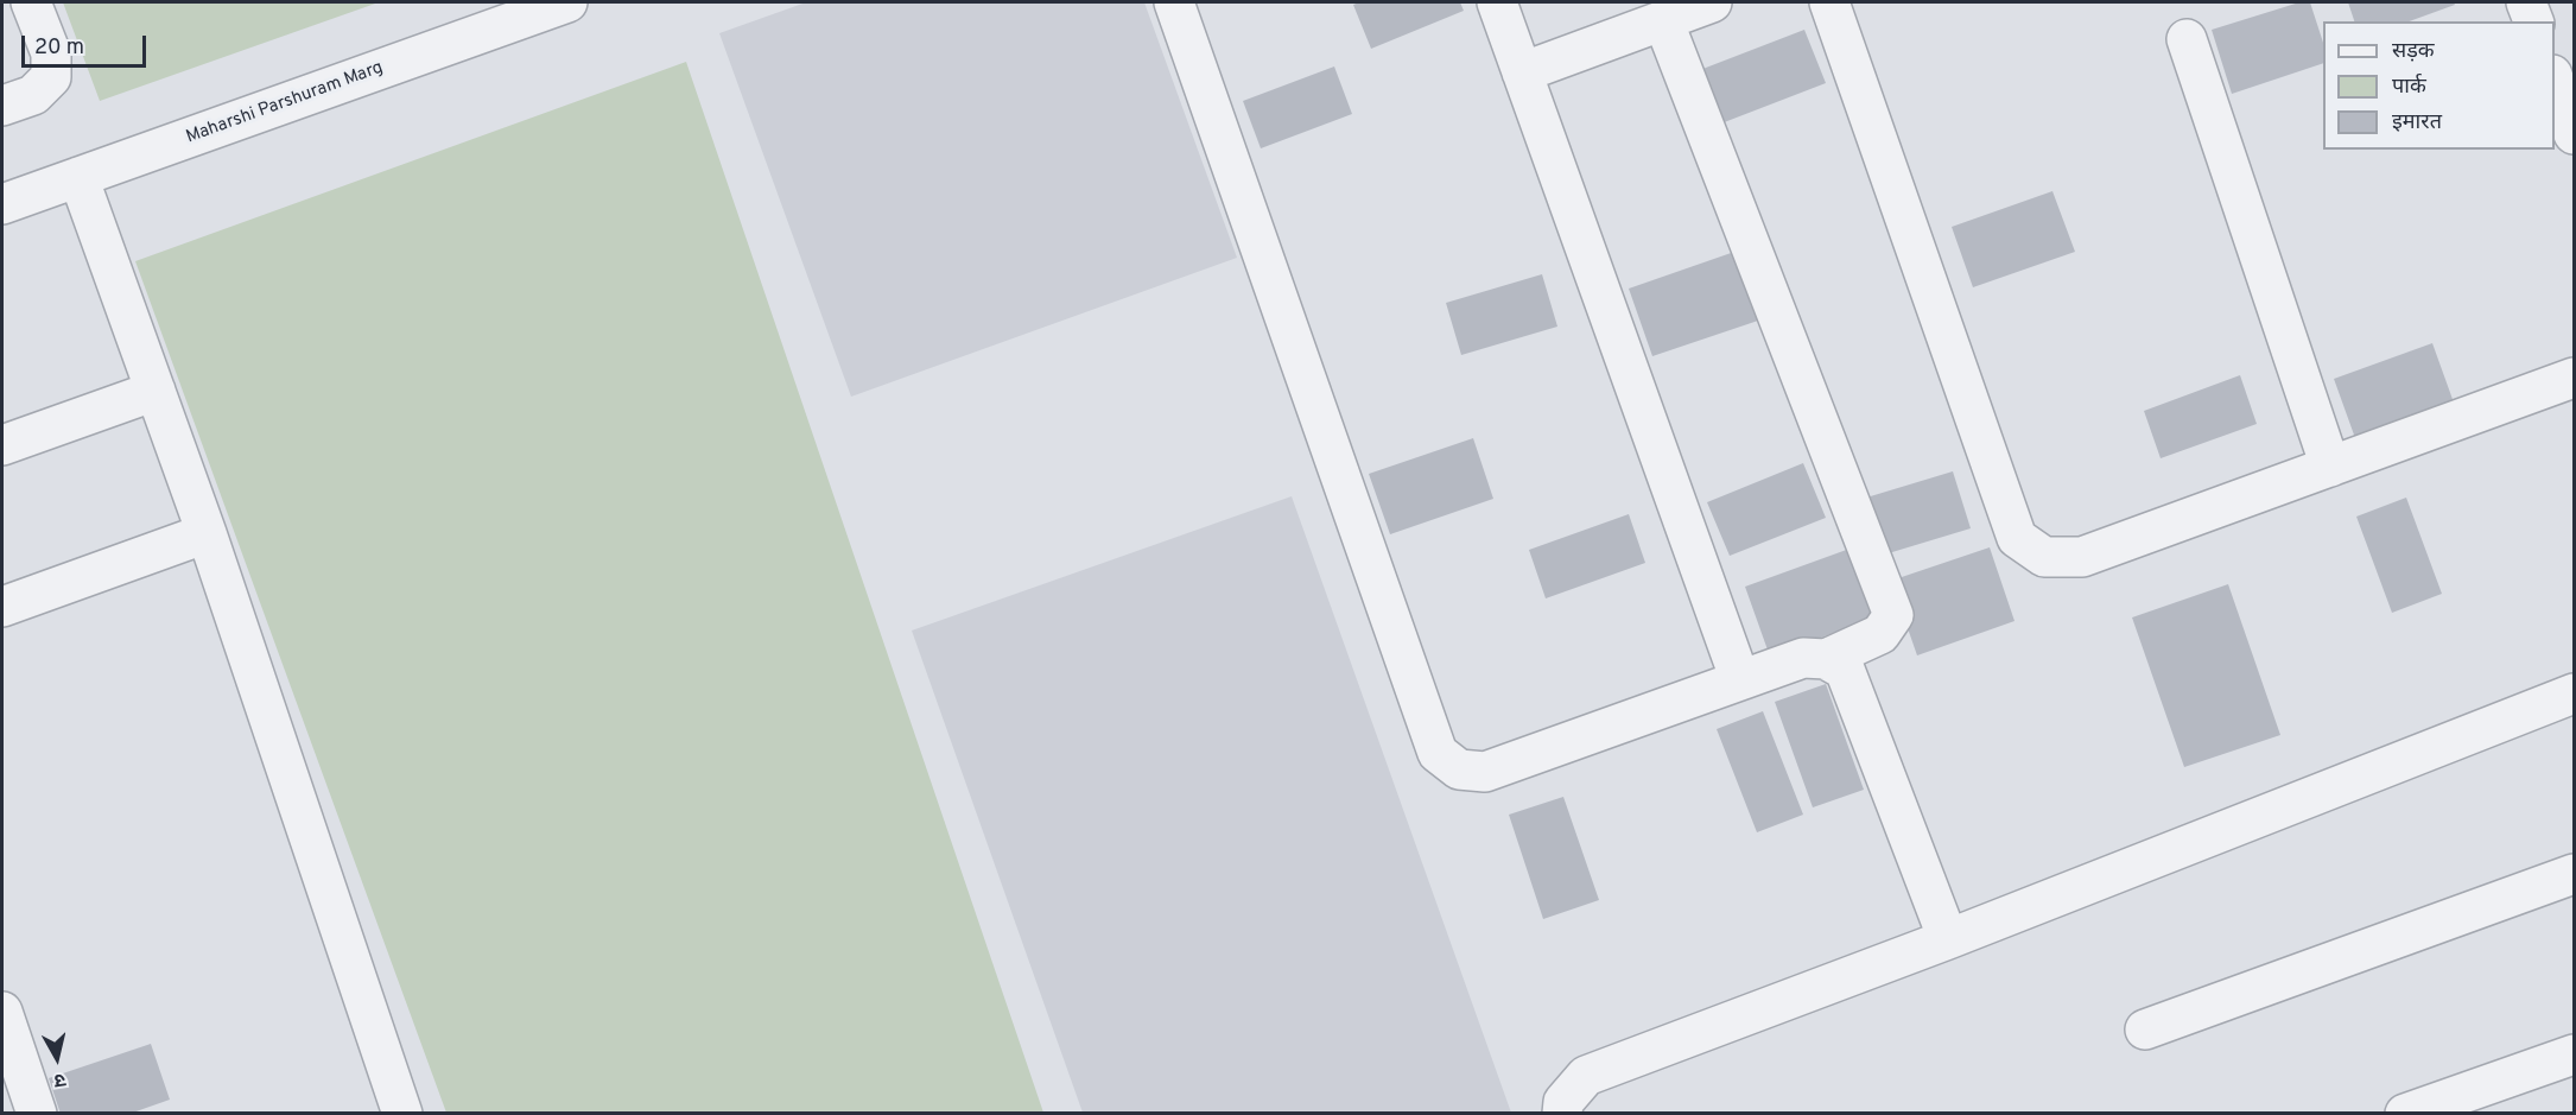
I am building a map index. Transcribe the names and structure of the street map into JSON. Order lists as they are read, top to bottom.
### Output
{
  "streets": {
    "street": ["Maharshi Parshuram Marg"]
  },
  "legend": ["सड़क", "पार्क", "इमारत"],
  "scale_bar": "20 m",
  "north": "bottom"
}
